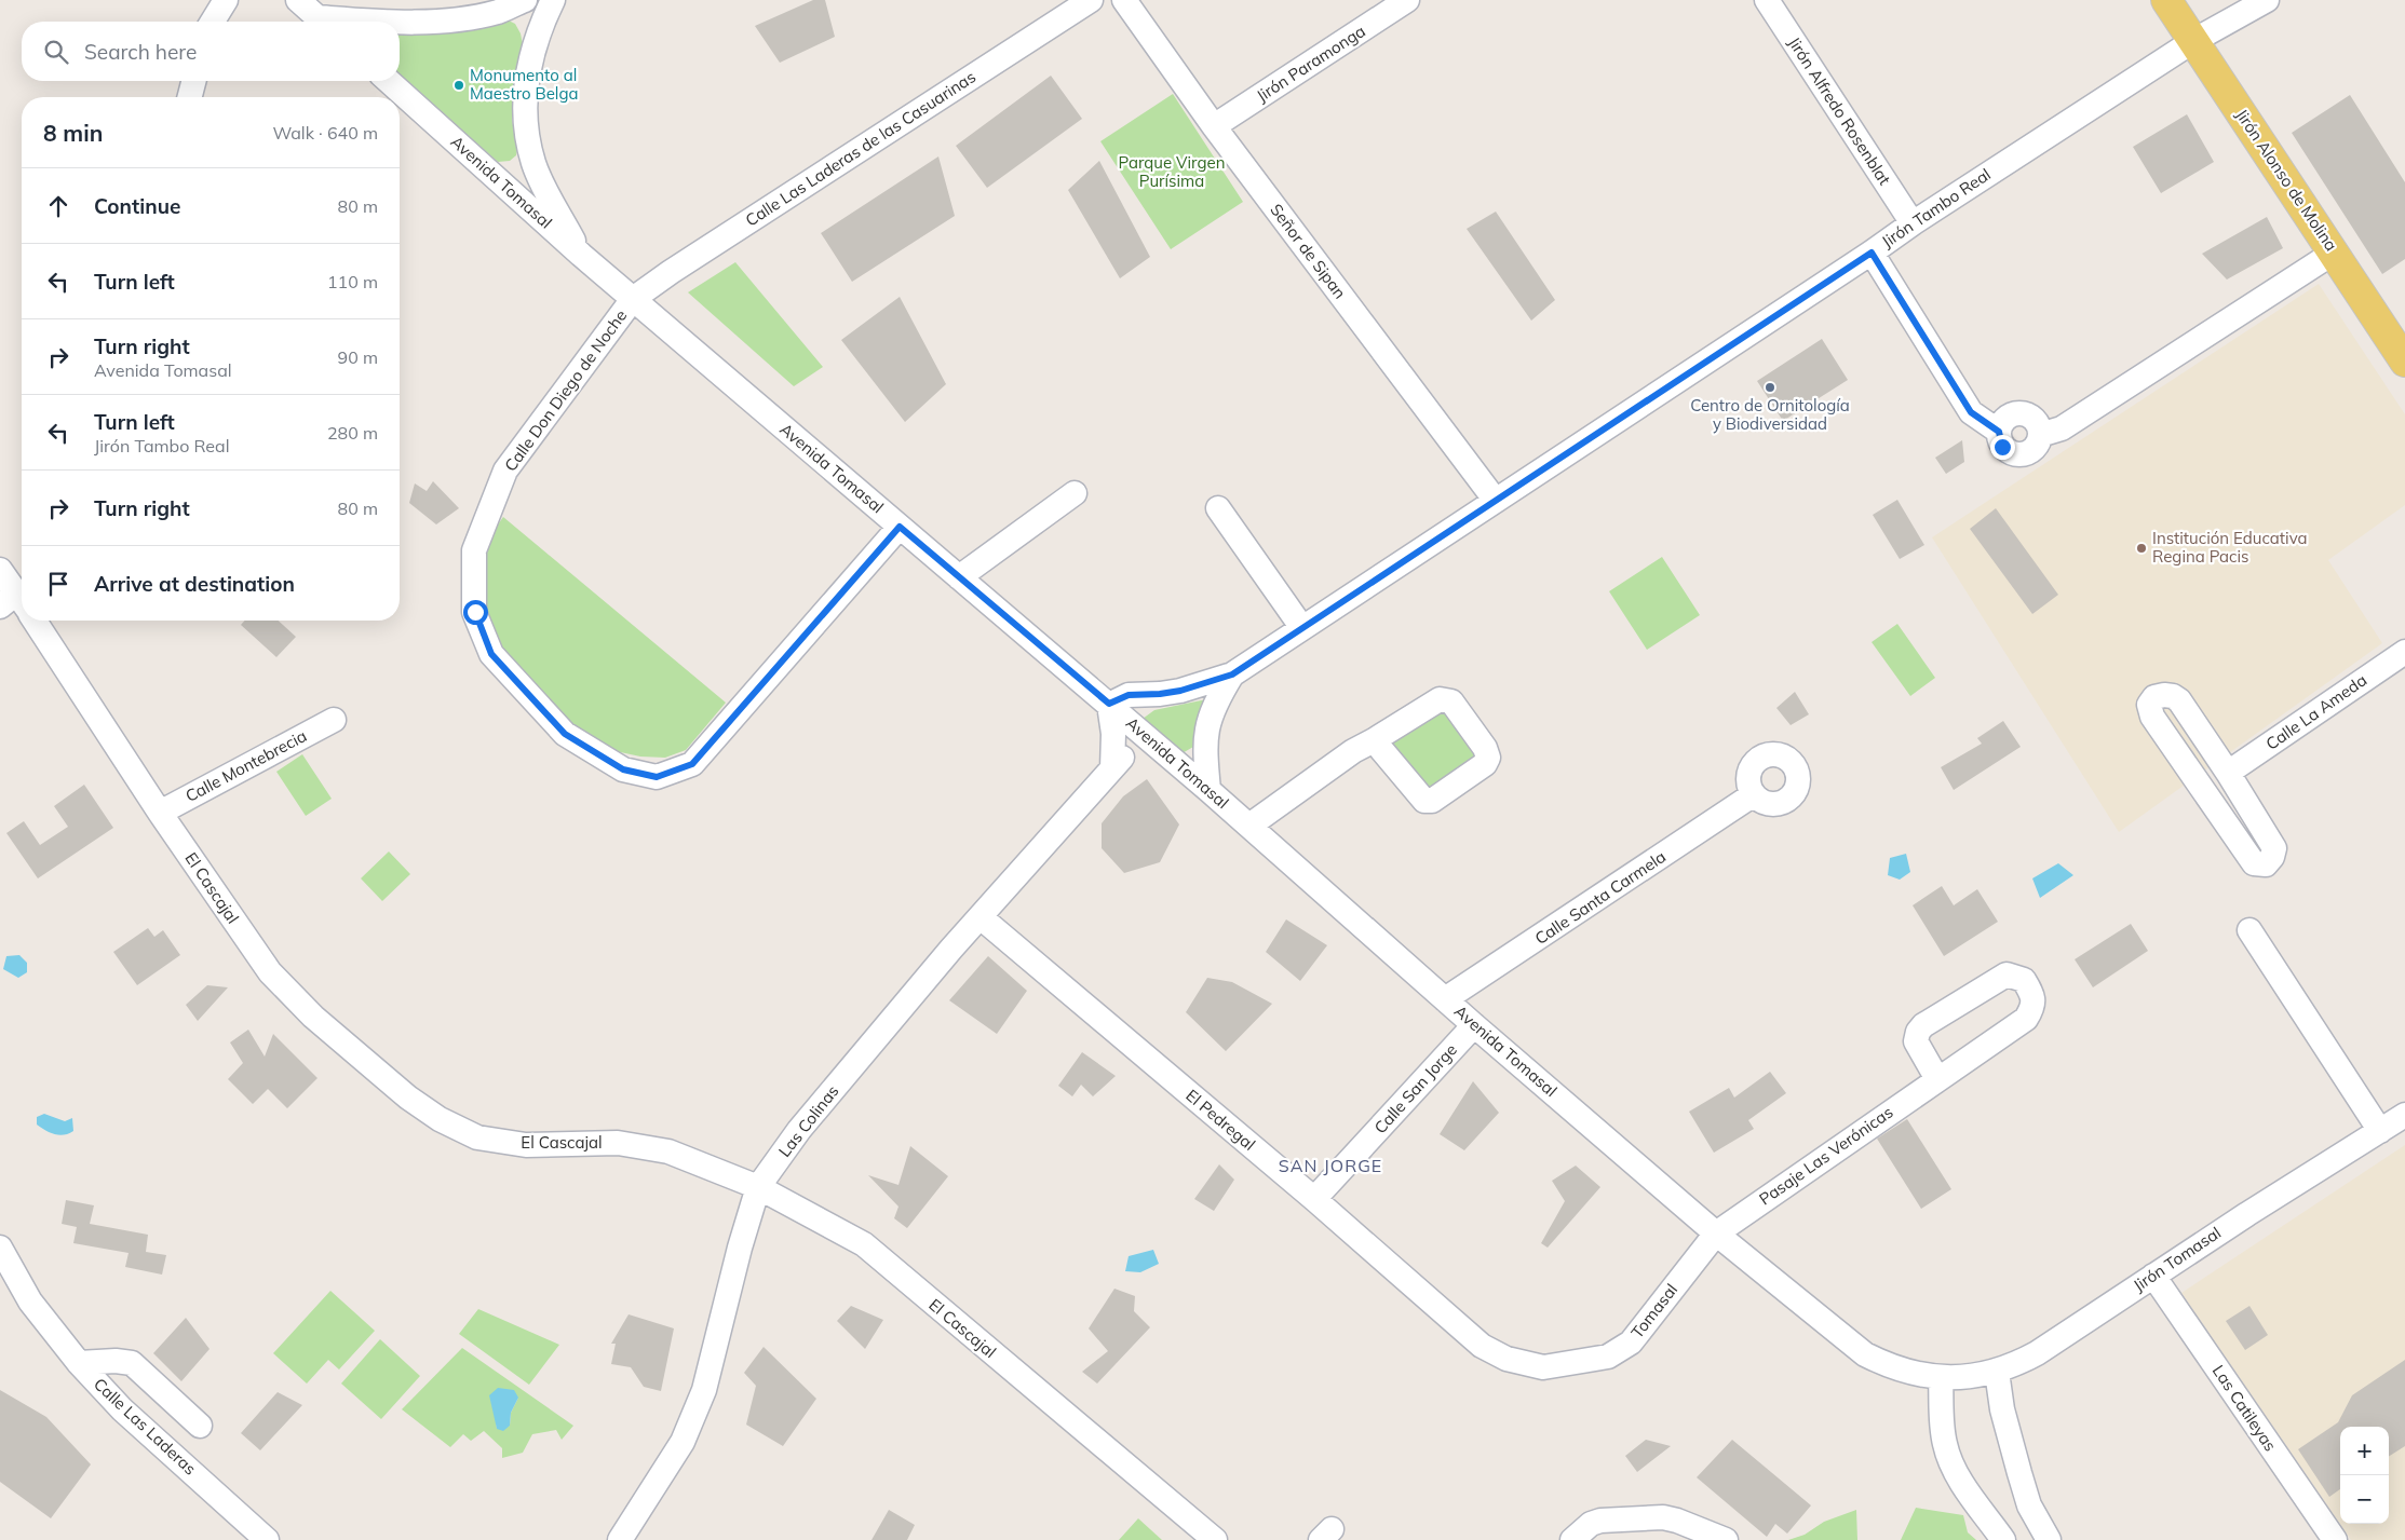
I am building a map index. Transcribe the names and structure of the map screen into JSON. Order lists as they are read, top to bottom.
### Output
{
  "streets": {
    "main road": ["Jirón Alonso de Molina"],
    "street": [
      "Jirón Paramonga",
      "Jirón Alfredo Rosenblat",
      "Calle Las Laderas de las Casuarinas",
      "Avenida Tomasal",
      "Jirón Tambo Real",
      "Señor de Sipan",
      "Calle Don Diego de Noche",
      "Calle La Ameda",
      "Calle Montebrecia",
      "El Cascajal",
      "Calle Santa Carmela",
      "Calle San Jorge",
      "El Pedregal",
      "Las Colinas",
      "Pasaje Las Verónicas",
      "Jirón Tomasal",
      "Tomasal",
      "Las Catileyas",
      "Calle Las Laderas"
    ]
  },
  "crossings": [
    ["Jirón Paramonga", "Señor de Sipan"],
    ["Jirón Alfredo Rosenblat", "Jirón Tambo Real"],
    ["Calle Las Laderas de las Casuarinas", "Avenida Tomasal"],
    ["Calle Las Laderas de las Casuarinas", "Calle Don Diego de Noche"],
    ["Jirón Alonso de Molina", "Jirón Tambo Real"],
    ["Avenida Tomasal", "Jirón Tambo Real"],
    ["Avenida Tomasal", "Calle Don Diego de Noche"],
    ["Avenida Tomasal", "Calle Santa Carmela"],
    ["Avenida Tomasal", "Calle San Jorge"],
    ["Avenida Tomasal", "Las Colinas"],
    ["Avenida Tomasal", "Pasaje Las Verónicas"],
    ["Avenida Tomasal", "Jirón Tomasal"],
    ["Avenida Tomasal", "Tomasal"],
    ["Jirón Tambo Real", "Señor de Sipan"],
    ["Calle Montebrecia", "El Cascajal"],
    ["El Cascajal", "Las Colinas"],
    ["Calle San Jorge", "El Pedregal"],
    ["El Pedregal", "Las Colinas"],
    ["El Pedregal", "Tomasal"],
    ["Pasaje Las Verónicas", "Tomasal"],
    ["Jirón Tomasal", "Las Catileyas"]
  ],
  "districts": ["SAN JORGE"],
  "parks": ["Parque Virgen Purísima"],
  "places": ["Monumento al Maestro Belga", "Centro de Ornitología y Biodiversidad", "Institución Educativa Regina Pacis"],
  "page": {
    "search": "Search here",
    "heading": ["8 min", "Walk · 640 m"],
    "list": [
      ["Continue", "80 m"],
      ["Turn left", "110 m"],
      ["Turn right", "Avenida Tomasal", "90 m"],
      ["Turn left", "Jirón Tambo Real", "280 m"],
      ["Turn right", "80 m"],
      "Arrive at destination"
    ],
    "map_buttons": ["+", "−"]
  }
}
